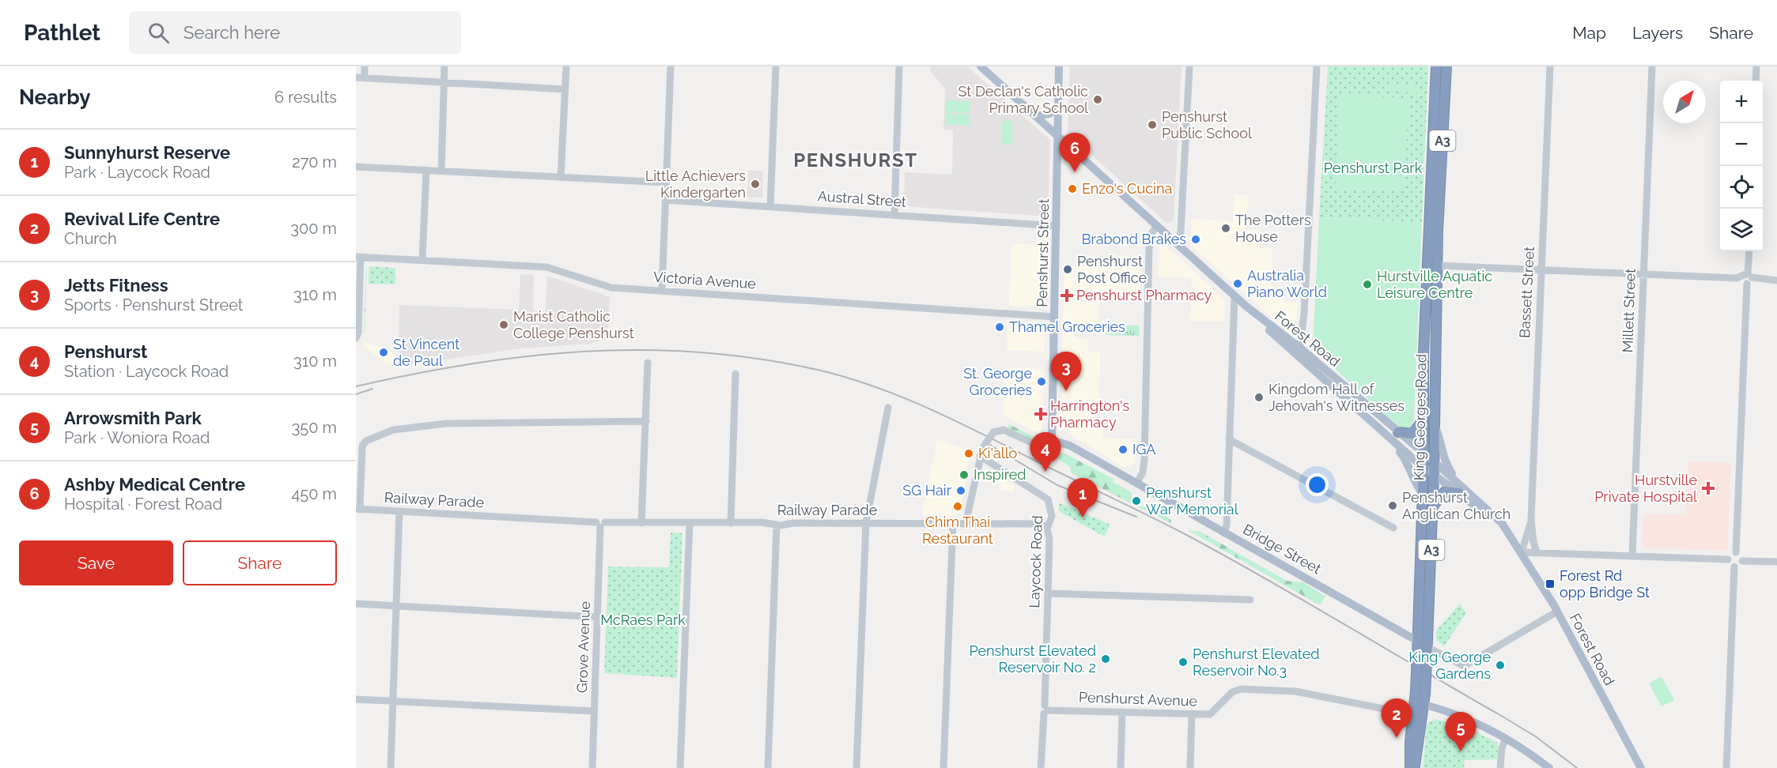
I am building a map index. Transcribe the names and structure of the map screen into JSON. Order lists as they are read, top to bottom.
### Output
{
  "streets": {
    "highway": ["A3", "King Georges Road", "Bridge Street"],
    "main road": ["Penshurst Street", "Forest Road"],
    "street": [
      "Austral Street",
      "Victoria Avenue",
      "Bassett Street",
      "Millett Street",
      "Railway Parade",
      "Laycock Road",
      "Grove Avenue",
      "Penshurst Avenue"
    ]
  },
  "crossings": [
    ["Austral Street", "Penshurst Street"],
    ["Penshurst Street", "Victoria Avenue"],
    ["Penshurst Street", "Forest Road"],
    ["Penshurst Street", "Bridge Street"],
    ["Bassett Street", "Forest Road"],
    ["Forest Road", "King Georges Road"],
    ["Forest Road", "Bridge Street"],
    ["King Georges Road", "Bridge Street"],
    ["King Georges Road", "Penshurst Avenue"],
    ["Railway Parade", "Laycock Road"],
    ["Railway Parade", "Grove Avenue"],
    ["Laycock Road", "Penshurst Avenue"]
  ],
  "districts": ["PENSHURST"],
  "parks": ["Penshurst Park", "McRaes Park"],
  "places": {
    "other": [
      "St Declan's Catholic Primary School",
      "Penshurst Public School",
      "Little Achievers Kindergarten",
      "Enzo's Cucina",
      "The Potters House",
      "Brabond Brakes",
      "Penshurst Post Office",
      "Australia Piano World",
      "Hurstville Aquatic Leisure Centre",
      "Marist Catholic College Penshurst",
      "Thamel Groceries",
      "St Vincent de Paul",
      "St. George Groceries",
      "Kingdom Hall of Jehovah's Witnesses",
      "IGA",
      "Ki'allo",
      "Inspired",
      "SG Hair",
      "Penshurst War Memorial",
      "Penshurst Anglican Church",
      "Chim Thai Restaurant",
      "Penshurst Elevated Reservoir No. 2",
      "Penshurst Elevated Reservoir No.3",
      "King George Gardens"
    ],
    "health": ["Penshurst Pharmacy", "Harrington's Pharmacy", "Hurstville Private Hospital"],
    "transit": ["Forest Rd opp Bridge St"]
  },
  "north": "top right",
  "page": {
    "header": "Pathlet",
    "search": "Search here",
    "nav": ["Map", "Layers", "Share"],
    "heading": ["Nearby", "6 results"],
    "map_buttons": ["+", "−"],
    "list": [
      {
        "mark": "1",
        "name": "Sunnyhurst Reserve",
        "note": "Park · Laycock Road",
        "value": "270 m"
      },
      {
        "mark": "2",
        "name": "Revival Life Centre",
        "note": "Church",
        "value": "300 m"
      },
      {
        "mark": "3",
        "name": "Jetts Fitness",
        "note": "Sports · Penshurst Street",
        "value": "310 m"
      },
      {
        "mark": "4",
        "name": "Penshurst",
        "note": "Station · Laycock Road",
        "value": "310 m"
      },
      {
        "mark": "5",
        "name": "Arrowsmith Park",
        "note": "Park · Woniora Road",
        "value": "350 m"
      },
      {
        "mark": "6",
        "name": "Ashby Medical Centre",
        "note": "Hospital · Forest Road",
        "value": "450 m"
      }
    ],
    "pins": [
      "6",
      "3",
      "4",
      "1",
      "2",
      "5"
    ],
    "buttons": ["Save", "Share"]
  }
}
